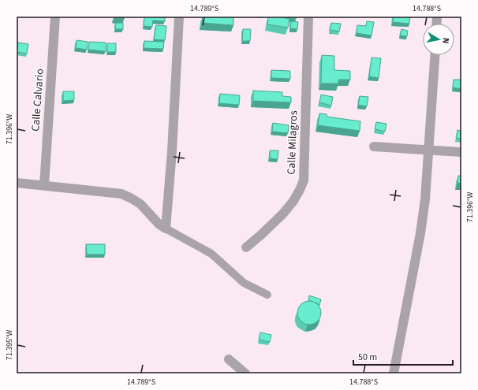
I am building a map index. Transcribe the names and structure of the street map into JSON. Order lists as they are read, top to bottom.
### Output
{
  "streets": {
    "street": ["Calle Calvario", "Calle Milagros"]
  },
  "scale_bar": "50 m",
  "north": "right",
  "coordinates": [
    "14.789°S",
    "14.788°S",
    "71.396°W",
    "71.395°W"
  ]
}
